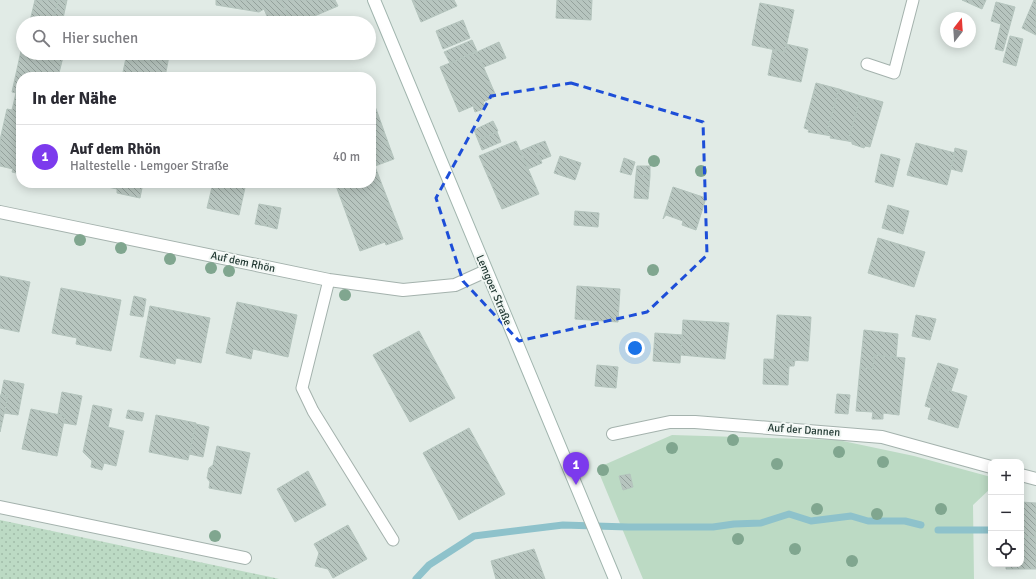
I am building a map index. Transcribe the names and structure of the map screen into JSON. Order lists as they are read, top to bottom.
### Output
{
  "streets": {
    "street": ["Auf dem Rhön", "Lemgoer Straße", "Auf der Dannen"]
  },
  "crossings": [
    ["Auf dem Rhön", "Lemgoer Straße"]
  ],
  "north": "top",
  "page": {
    "search": "Hier suchen",
    "heading": "In der Nähe",
    "list": [
      {
        "mark": "1",
        "name": "Auf dem Rhön",
        "note": "Haltestelle · Lemgoer Straße",
        "value": "40 m"
      }
    ],
    "pins": "1",
    "map_buttons": ["+", "−"]
  }
}
